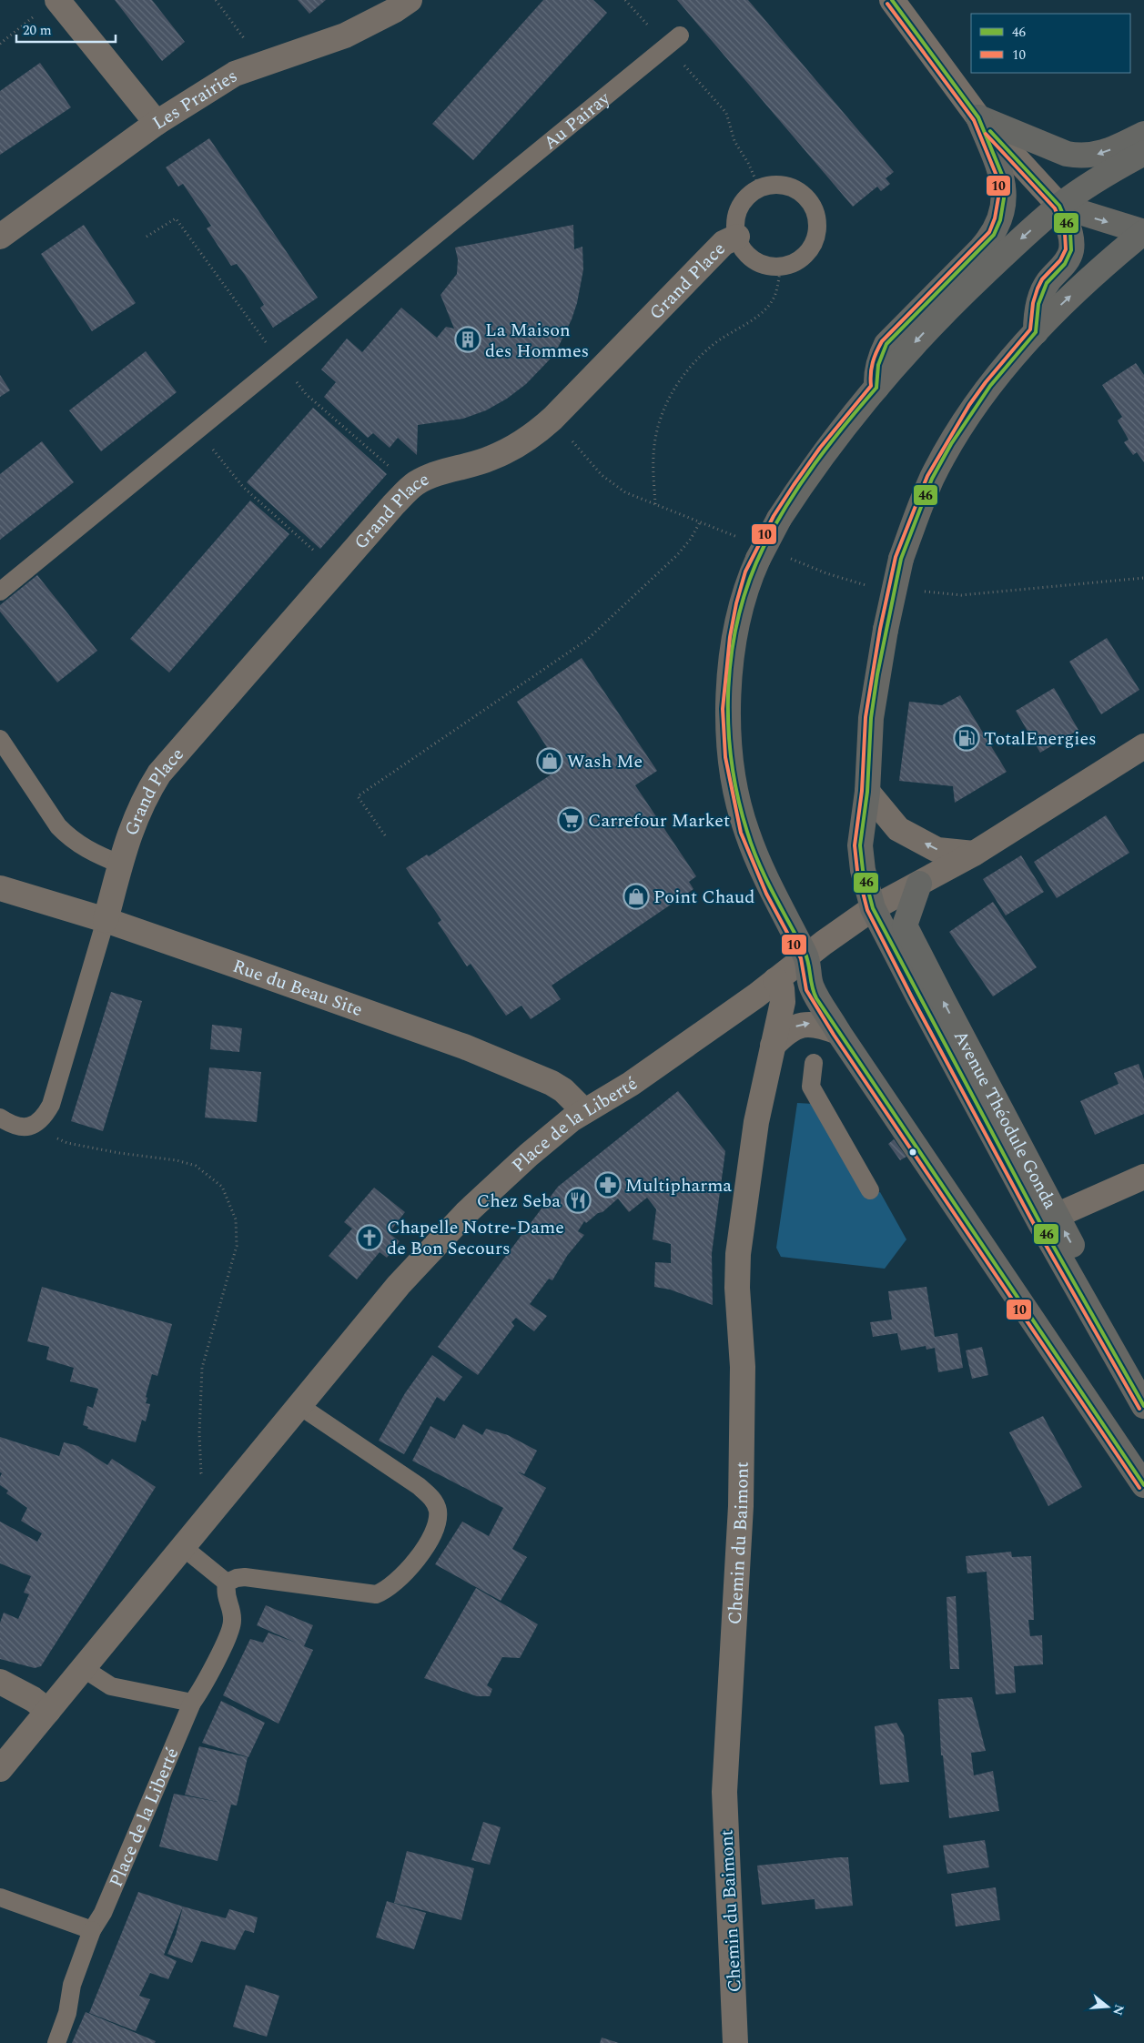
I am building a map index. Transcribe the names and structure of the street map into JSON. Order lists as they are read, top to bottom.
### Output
{
  "streets": {
    "main road": ["Avenue Théodule Gonda"],
    "street": [
      "Les Prairies",
      "Grand Place",
      "Rue du Beau Site",
      "Place de la Liberté",
      "Chemin du Baimont"
    ],
    "lane": ["Au Pairay"]
  },
  "crossings": [
    ["Grand Place", "Rue du Beau Site"],
    ["Rue du Beau Site", "Place de la Liberté"],
    ["Avenue Théodule Gonda", "Place de la Liberté"],
    ["Place de la Liberté", "Chemin du Baimont"]
  ],
  "places": {
    "building": ["La Maison des Hommes"],
    "fuel station": ["TotalEnergies"],
    "shop": ["Wash Me", "Point Chaud"],
    "supermarket": ["Carrefour Market"],
    "pharmacy": ["Multipharma"],
    "restaurant": ["Chez Seba"],
    "church": ["Chapelle Notre-Dame de Bon Secours"]
  },
  "lines": ["transit line 46", "transit line 10"],
  "legend": ["46", "10"],
  "scale_bar": "20 m",
  "north": "right"
}
